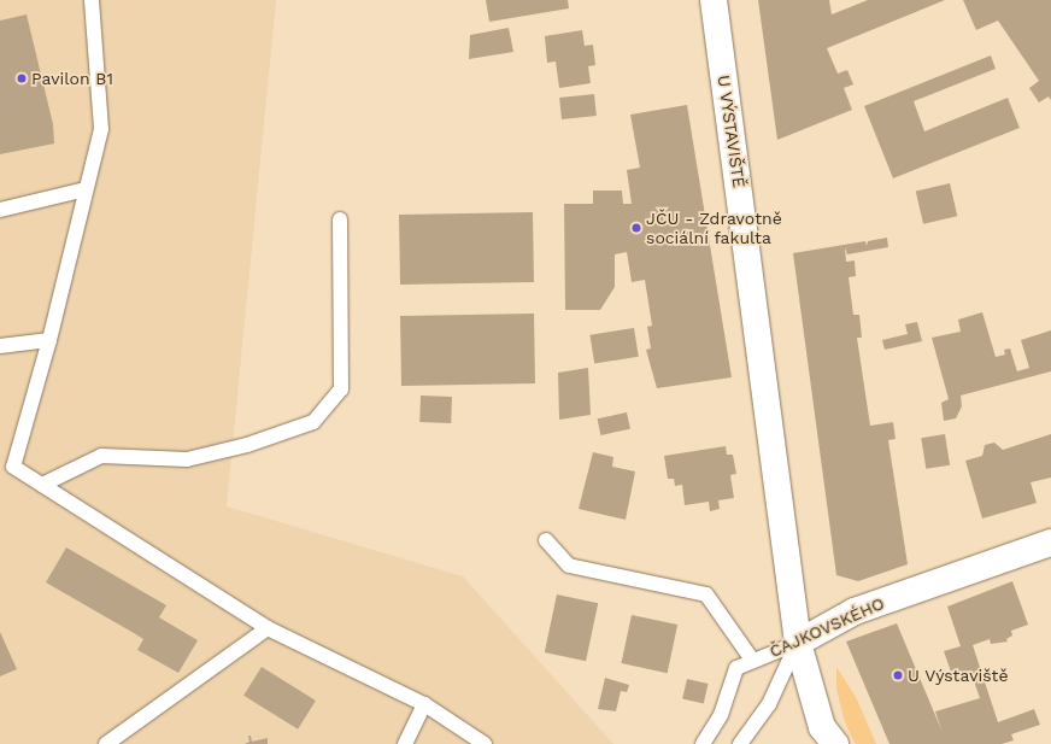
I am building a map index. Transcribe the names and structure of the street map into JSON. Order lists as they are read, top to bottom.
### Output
{
  "streets": {
    "street": ["U VÝSTAVIŠTĚ", "ČAJKOVSKÉHO"]
  },
  "crossings": [
    ["U VÝSTAVIŠTĚ", "ČAJKOVSKÉHO"]
  ],
  "places": ["Pavilon B1", "JČU - Zdravotně sociální fakulta", "U Výstaviště"]
}
